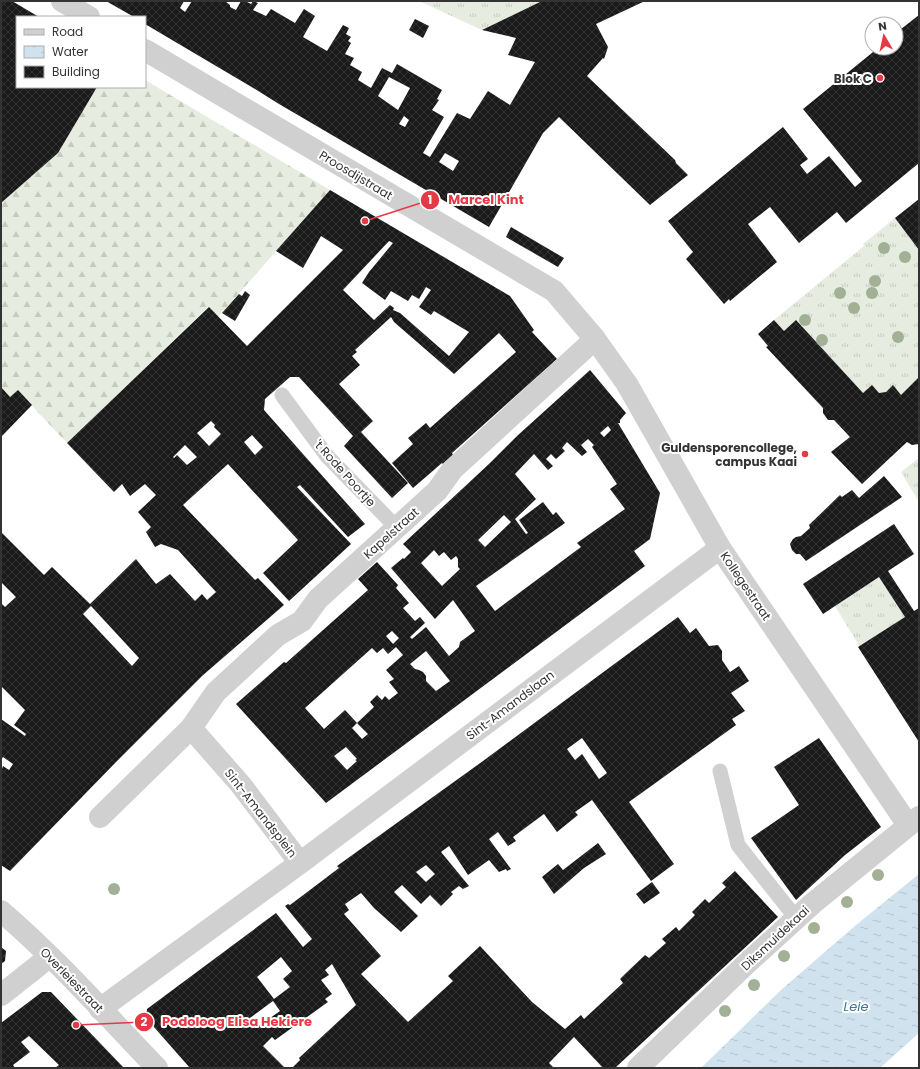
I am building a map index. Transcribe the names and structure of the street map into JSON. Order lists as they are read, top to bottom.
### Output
{
  "streets": {
    "street": [
      "Proosdijstraat",
      "Kapelstraat",
      "Kollegestraat",
      "Sint-Amandslaan",
      "Sint-Amandsplein",
      "Diksmuidekaai",
      "Overleiestraat"
    ],
    "lane": ["'t Rode Poortje"]
  },
  "crossings": [
    ["Proosdijstraat", "Kapelstraat"],
    ["Proosdijstraat", "Kollegestraat"],
    ["'t Rode Poortje", "Kapelstraat"],
    ["Kapelstraat", "Kollegestraat"],
    ["Kapelstraat", "Sint-Amandsplein"],
    ["Kollegestraat", "Sint-Amandslaan"],
    ["Kollegestraat", "Diksmuidekaai"],
    ["Sint-Amandslaan", "Sint-Amandsplein"],
    ["Sint-Amandsplein", "Overleiestraat"]
  ],
  "water": ["Leie"],
  "places": [
    "Blok C",
    "Marcel Kint",
    "Guldensporencollege, campus Kaai",
    "Podoloog Elisa Hekiere"
  ],
  "legend": ["Road", "Water", "Building"],
  "north": "top"
}
